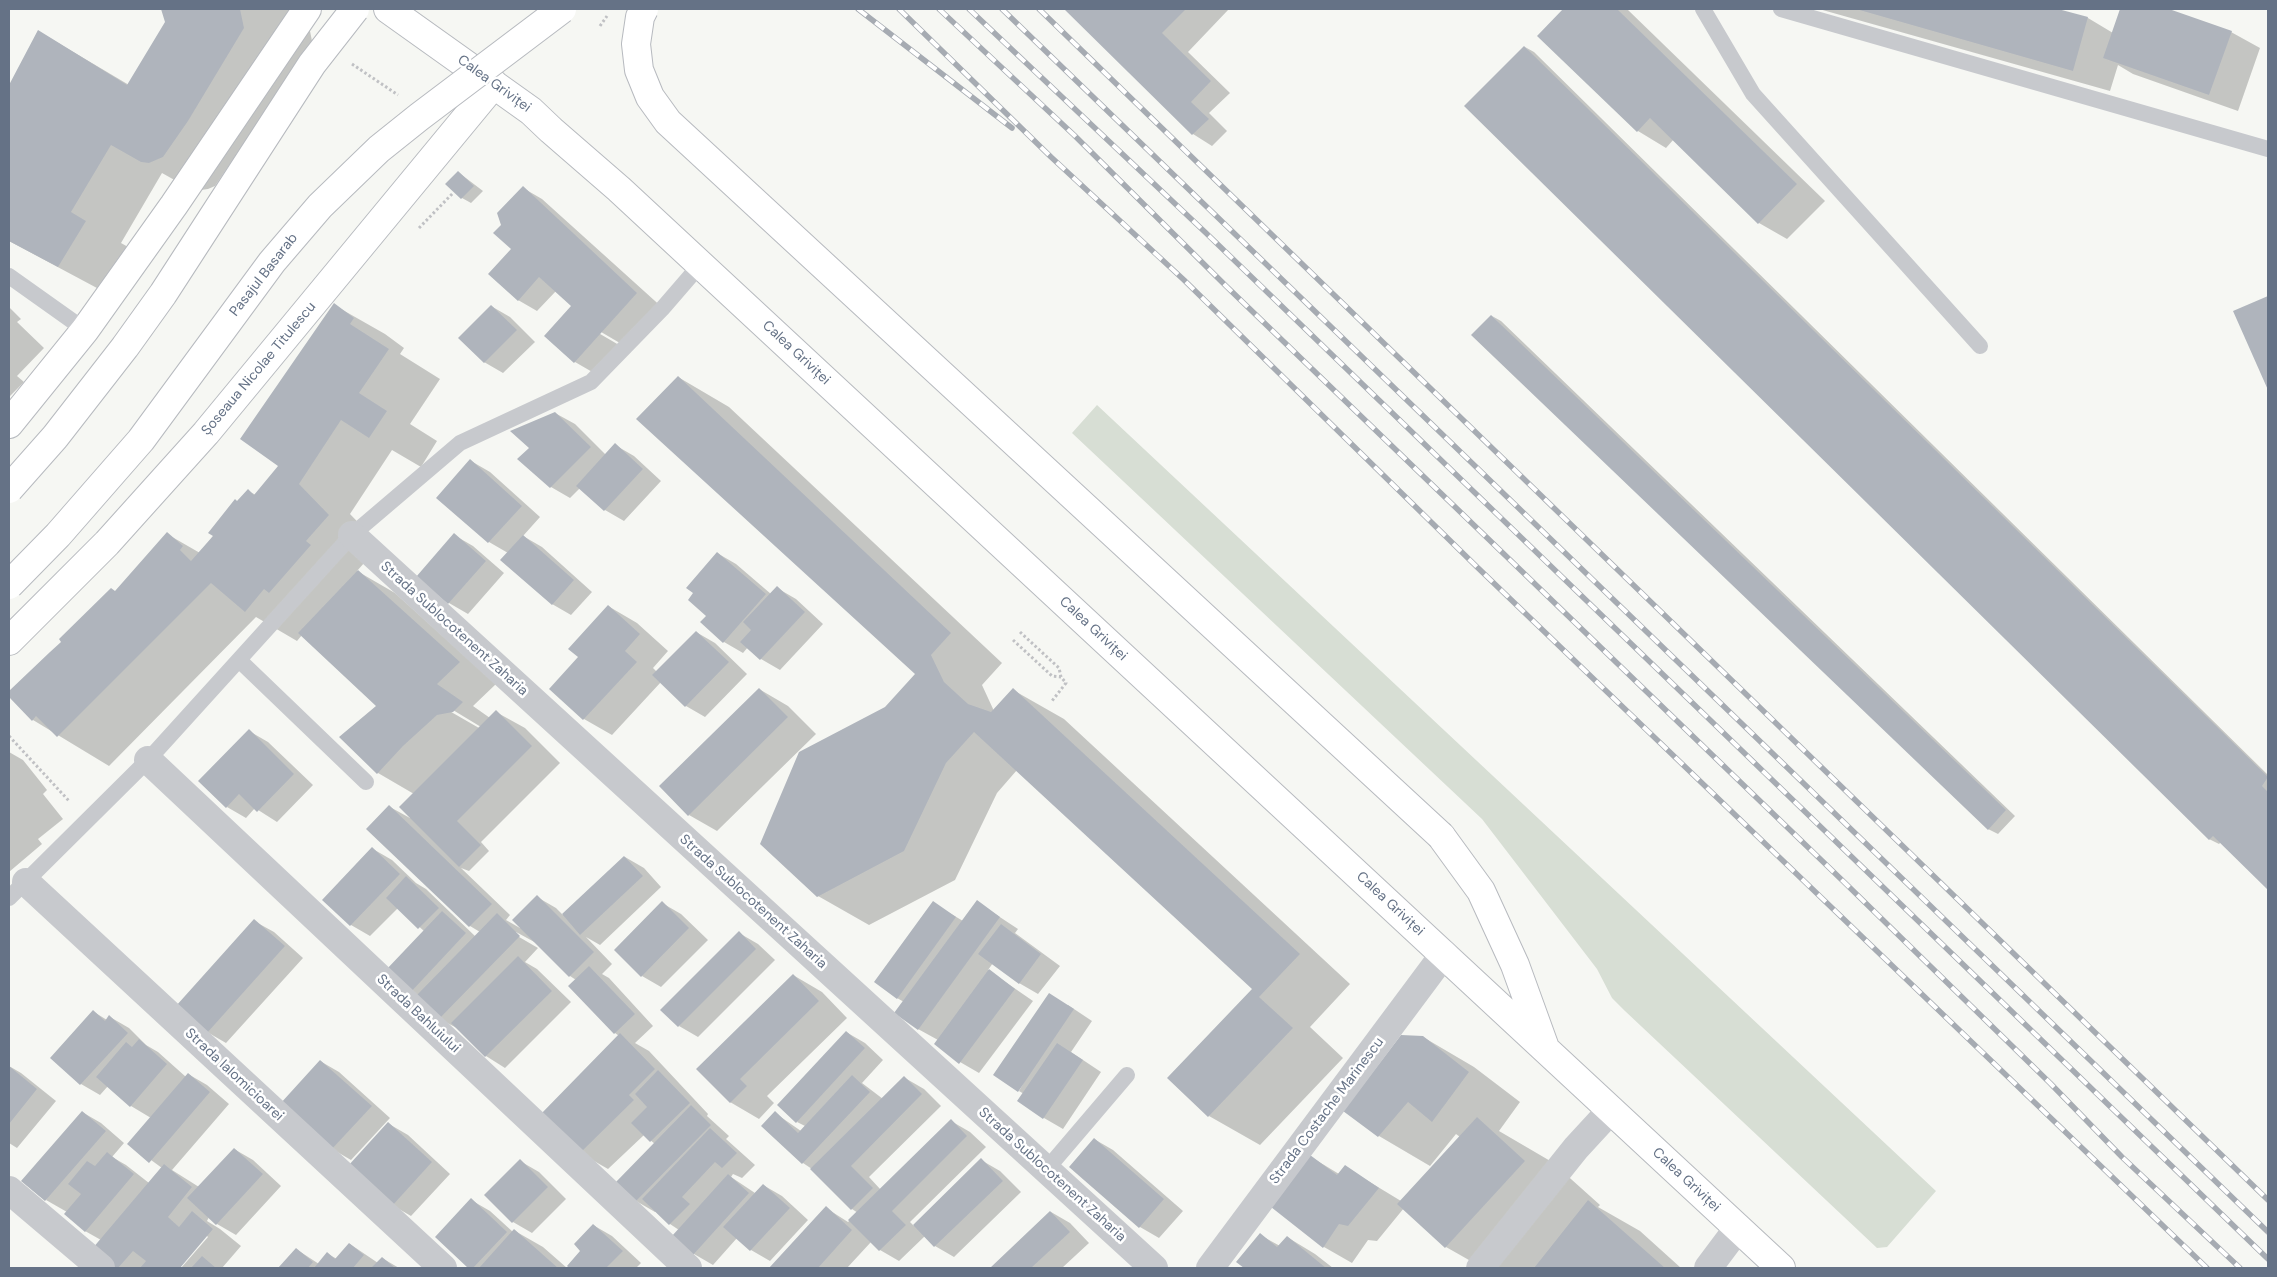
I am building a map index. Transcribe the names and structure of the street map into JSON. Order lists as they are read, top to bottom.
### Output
{
  "streets": {
    "main road": ["Calea Griviței", "Pasajul Basarab", "Șoseaua Nicolae Titulescu"],
    "street": [
      "Strada Sublocotenent Zaharia",
      "Strada Bahluiului",
      "Strada Ialomicioarei",
      "Strada Costache Marinescu"
    ]
  },
  "crossings": [
    ["Calea Griviței", "Șoseaua Nicolae Titulescu"],
    ["Calea Griviței", "Strada Costache Marinescu"]
  ]
}
